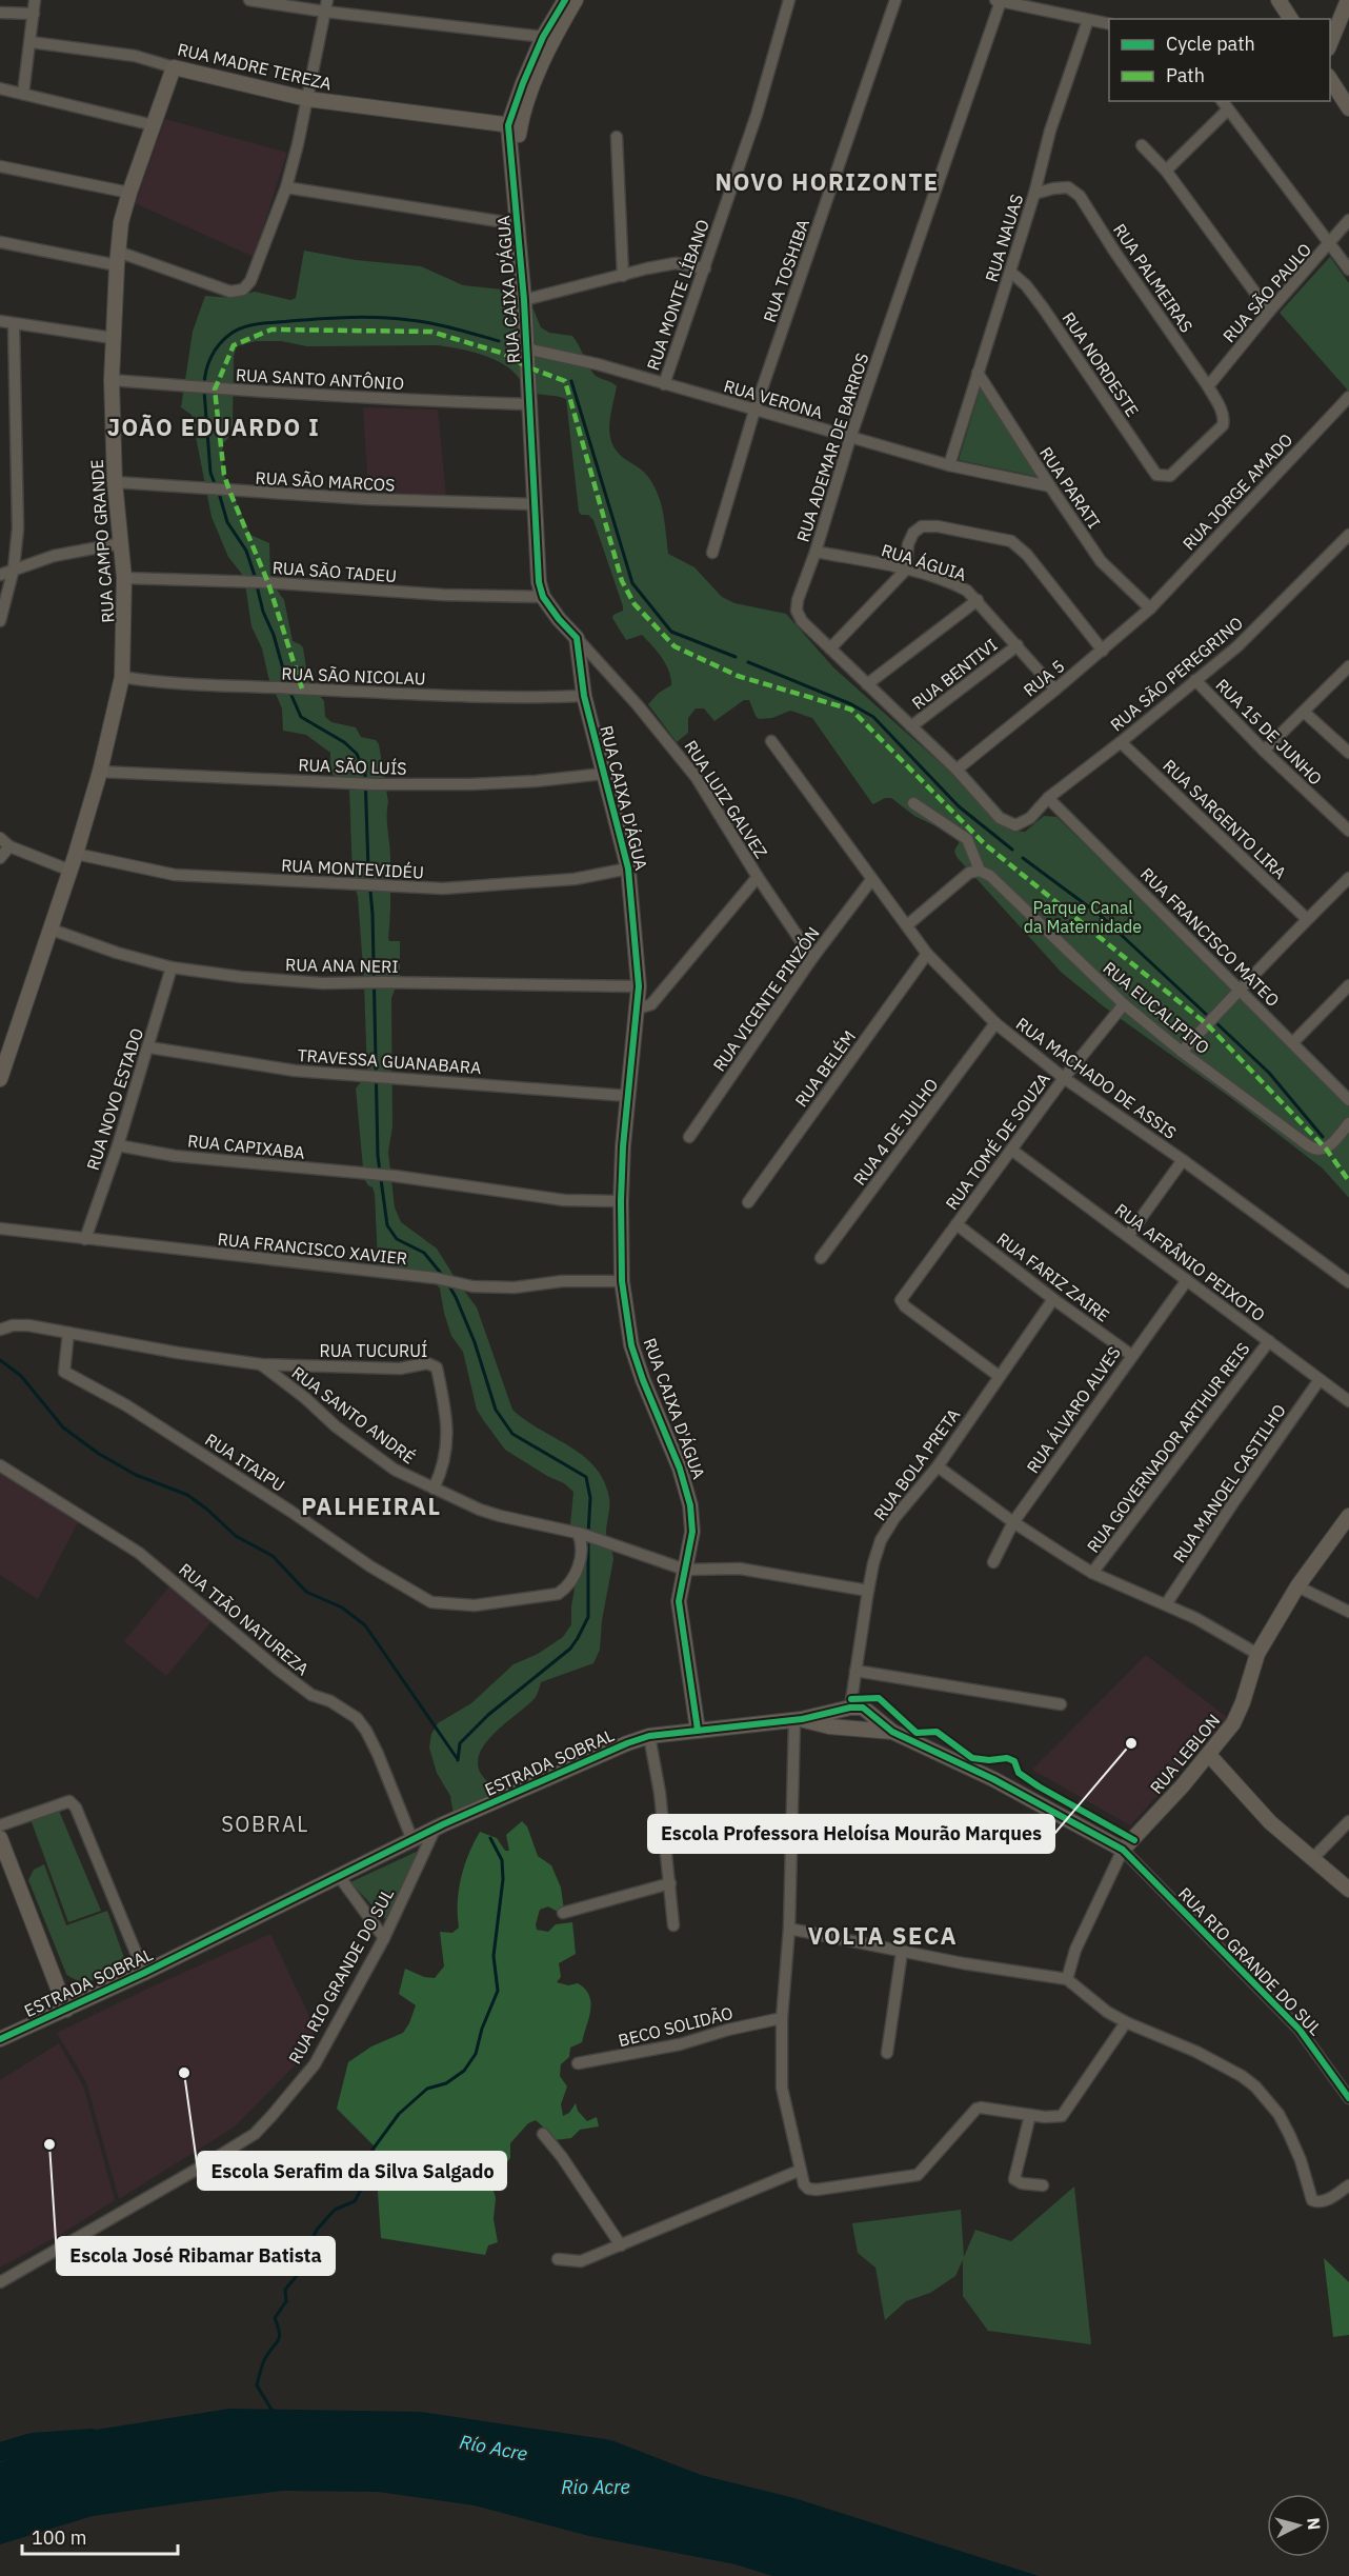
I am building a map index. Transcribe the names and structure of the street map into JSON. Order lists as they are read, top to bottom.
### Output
{
  "streets": {
    "street": [
      "RUA MADRE TEREZA",
      "RUA NAUAS",
      "RUA TOSHIBA",
      "RUA PALMEIRAS",
      "RUA CAIXA D'ÁGUA",
      "RUA SÃO PAULO",
      "RUA MONTE LÍBANO",
      "RUA NORDESTE",
      "RUA SANTO ANTÔNIO",
      "RUA VERONA",
      "RUA ADEMAR DE BARROS",
      "RUA SÃO MARCOS",
      "RUA PARATI",
      "RUA JORGE AMADO",
      "RUA CAMPO GRANDE",
      "RUA ÁGUIA",
      "RUA SÃO TADEU",
      "RUA BENTIVI",
      "RUA SÃO PEREGRINO",
      "RUA SÃO NICOLAU",
      "RUA 5",
      "RUA 15 DE JUNHO",
      "RUA SÃO LUÍS",
      "RUA LUIZ GALVEZ",
      "RUA SARGENTO LIRA",
      "RUA MONTEVIDÉU",
      "RUA FRANCISCO MATEO",
      "RUA ANA NERI",
      "RUA VICENTE PINZÓN",
      "RUA EUCALIPITO",
      "TRAVESSA GUANABARA",
      "RUA BELÉM",
      "RUA MACHADO DE ASSIS",
      "RUA NOVO ESTADO",
      "RUA 4 DE JULHO",
      "RUA TOMÉ DE SOUZA",
      "RUA CAPIXABA",
      "RUA FRANCISCO XAVIER",
      "RUA AFRÂNIO PEIXOTO",
      "RUA FARIZ ZAIRE",
      "RUA TUCURUÍ",
      "RUA ÁLVARO ALVES",
      "RUA SANTO ANDRÉ",
      "RUA GOVERNADOR ARTHUR REIS",
      "RUA ITAIPU",
      "RUA BOLA PRETA",
      "RUA MANOEL CASTILHO",
      "RUA TIÃO NATUREZA",
      "RUA LEBLON",
      "ESTRADA SOBRAL",
      "RUA RIO GRANDE DO SUL",
      "BECO SOLIDÃO"
    ]
  },
  "crossings": [
    ["RUA MADRE TEREZA", "RUA CAIXA D'ÁGUA"],
    ["RUA MADRE TEREZA", "RUA CAMPO GRANDE"],
    ["RUA NAUAS", "RUA PALMEIRAS"],
    ["RUA NAUAS", "RUA NORDESTE"],
    ["RUA NAUAS", "RUA VERONA"],
    ["RUA NAUAS", "RUA PARATI"],
    ["RUA TOSHIBA", "RUA VERONA"],
    ["RUA PALMEIRAS", "RUA SÃO PAULO"],
    ["RUA PALMEIRAS", "RUA NORDESTE"],
    ["RUA CAIXA D'ÁGUA", "RUA SANTO ANTÔNIO"],
    ["RUA CAIXA D'ÁGUA", "RUA VERONA"],
    ["RUA CAIXA D'ÁGUA", "RUA SÃO MARCOS"],
    ["RUA CAIXA D'ÁGUA", "RUA SÃO TADEU"],
    ["RUA CAIXA D'ÁGUA", "RUA SÃO NICOLAU"],
    ["RUA CAIXA D'ÁGUA", "RUA SÃO LUÍS"],
    ["RUA CAIXA D'ÁGUA", "RUA LUIZ GALVEZ"],
    ["RUA CAIXA D'ÁGUA", "RUA MONTEVIDÉU"],
    ["RUA CAIXA D'ÁGUA", "RUA ANA NERI"],
    ["RUA CAIXA D'ÁGUA", "TRAVESSA GUANABARA"],
    ["RUA CAIXA D'ÁGUA", "RUA CAPIXABA"],
    ["RUA CAIXA D'ÁGUA", "RUA FRANCISCO XAVIER"],
    ["RUA CAIXA D'ÁGUA", "RUA SANTO ANDRÉ"],
    ["RUA CAIXA D'ÁGUA", "ESTRADA SOBRAL"],
    ["RUA MONTE LÍBANO", "RUA VERONA"],
    ["RUA SANTO ANTÔNIO", "RUA CAMPO GRANDE"],
    ["RUA VERONA", "RUA ADEMAR DE BARROS"],
    ["RUA VERONA", "RUA PARATI"],
    ["RUA ADEMAR DE BARROS", "RUA ÁGUIA"],
    ["RUA ADEMAR DE BARROS", "RUA BENTIVI"],
    ["RUA ADEMAR DE BARROS", "RUA SÃO PEREGRINO"],
    ["RUA ADEMAR DE BARROS", "RUA 5"],
    ["RUA SÃO MARCOS", "RUA CAMPO GRANDE"],
    ["RUA PARATI", "RUA JORGE AMADO"],
    ["RUA PARATI", "RUA 5"],
    ["RUA JORGE AMADO", "RUA 5"],
    ["RUA CAMPO GRANDE", "RUA SÃO TADEU"],
    ["RUA CAMPO GRANDE", "RUA SÃO NICOLAU"],
    ["RUA CAMPO GRANDE", "RUA SÃO LUÍS"],
    ["RUA CAMPO GRANDE", "RUA MONTEVIDÉU"],
    ["RUA CAMPO GRANDE", "RUA ANA NERI"],
    ["RUA ÁGUIA", "RUA BENTIVI"],
    ["RUA ÁGUIA", "RUA 5"],
    ["RUA SÃO PEREGRINO", "RUA 15 DE JUNHO"],
    ["RUA SÃO PEREGRINO", "RUA SARGENTO LIRA"],
    ["RUA SÃO PEREGRINO", "RUA FRANCISCO MATEO"],
    ["RUA LUIZ GALVEZ", "RUA VICENTE PINZÓN"],
    ["RUA ANA NERI", "RUA NOVO ESTADO"],
    ["RUA VICENTE PINZÓN", "RUA MACHADO DE ASSIS"],
    ["RUA EUCALIPITO", "RUA TOMÉ DE SOUZA"],
    ["TRAVESSA GUANABARA", "RUA NOVO ESTADO"],
    ["RUA BELÉM", "RUA MACHADO DE ASSIS"],
    ["RUA MACHADO DE ASSIS", "RUA 4 DE JULHO"],
    ["RUA MACHADO DE ASSIS", "RUA TOMÉ DE SOUZA"],
    ["RUA NOVO ESTADO", "RUA CAPIXABA"],
    ["RUA NOVO ESTADO", "RUA FRANCISCO XAVIER"],
    ["RUA TOMÉ DE SOUZA", "RUA AFRÂNIO PEIXOTO"],
    ["RUA TOMÉ DE SOUZA", "RUA FARIZ ZAIRE"],
    ["RUA TOMÉ DE SOUZA", "RUA BOLA PRETA"],
    ["RUA AFRÂNIO PEIXOTO", "RUA ÁLVARO ALVES"],
    ["RUA AFRÂNIO PEIXOTO", "RUA GOVERNADOR ARTHUR REIS"],
    ["RUA AFRÂNIO PEIXOTO", "RUA MANOEL CASTILHO"],
    ["RUA FARIZ ZAIRE", "RUA ÁLVARO ALVES"],
    ["RUA FARIZ ZAIRE", "RUA BOLA PRETA"],
    ["RUA TUCURUÍ", "RUA SANTO ANDRÉ"],
    ["RUA SANTO ANDRÉ", "RUA ITAIPU"],
    ["RUA SANTO ANDRÉ", "RUA BOLA PRETA"],
    ["RUA BOLA PRETA", "ESTRADA SOBRAL"],
    ["RUA TIÃO NATUREZA", "ESTRADA SOBRAL"],
    ["RUA LEBLON", "ESTRADA SOBRAL"],
    ["RUA LEBLON", "RUA RIO GRANDE DO SUL"],
    ["ESTRADA SOBRAL", "RUA RIO GRANDE DO SUL"]
  ],
  "districts": [
    "NOVO HORIZONTE",
    "JOÃO EDUARDO I",
    "PALHEIRAL",
    "SOBRAL",
    "VOLTA SECA"
  ],
  "water": ["Río Acre", "Rio Acre"],
  "parks": ["Parque Canal da Maternidade"],
  "places": ["Escola Professora Heloísa Mourão Marques", "Escola Serafim da Silva Salgado", "Escola José Ribamar Batista"],
  "legend": ["Cycle path", "Path"],
  "scale_bar": "100 m",
  "north": "right"
}
